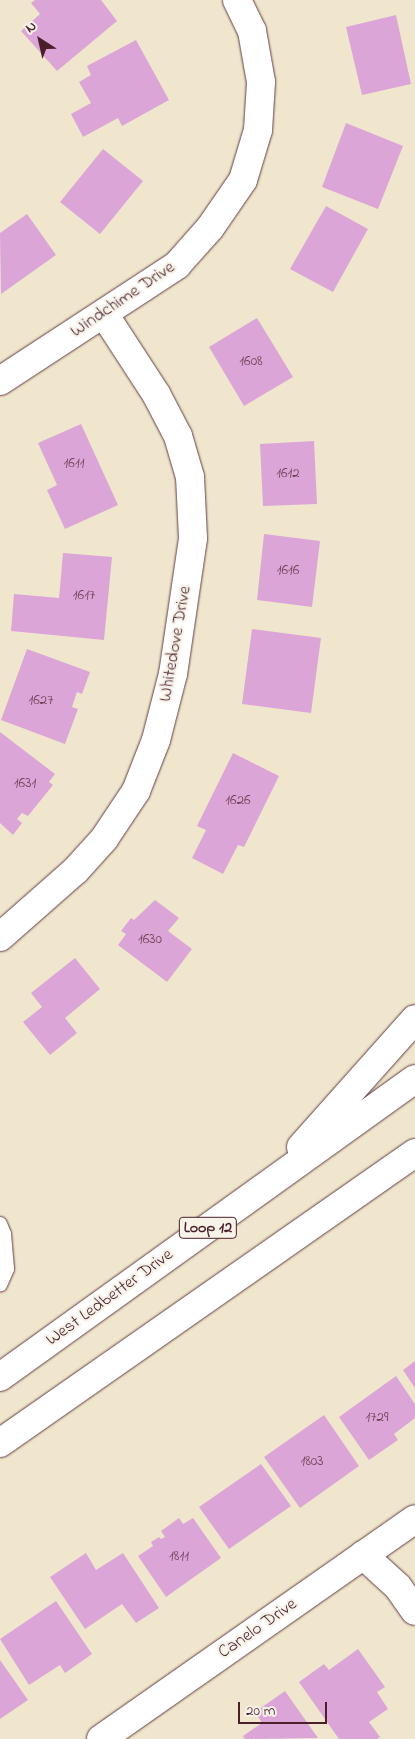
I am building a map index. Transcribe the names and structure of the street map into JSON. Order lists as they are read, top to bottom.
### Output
{
  "streets": {
    "street": [
      "Windchime Drive",
      "Whitedove Drive",
      "Loop 12",
      "West Ledbetter Drive",
      "Canelo Drive"
    ]
  },
  "crossings": [
    ["Windchime Drive", "Whitedove Drive"]
  ],
  "house_numbers": [
    "1608",
    "1611",
    "1612",
    "1616",
    "1617",
    "1627",
    "1631",
    "1626",
    "1630",
    "1729",
    "1803",
    "1811"
  ],
  "scale_bar": "20 m",
  "north": "top left"
}
